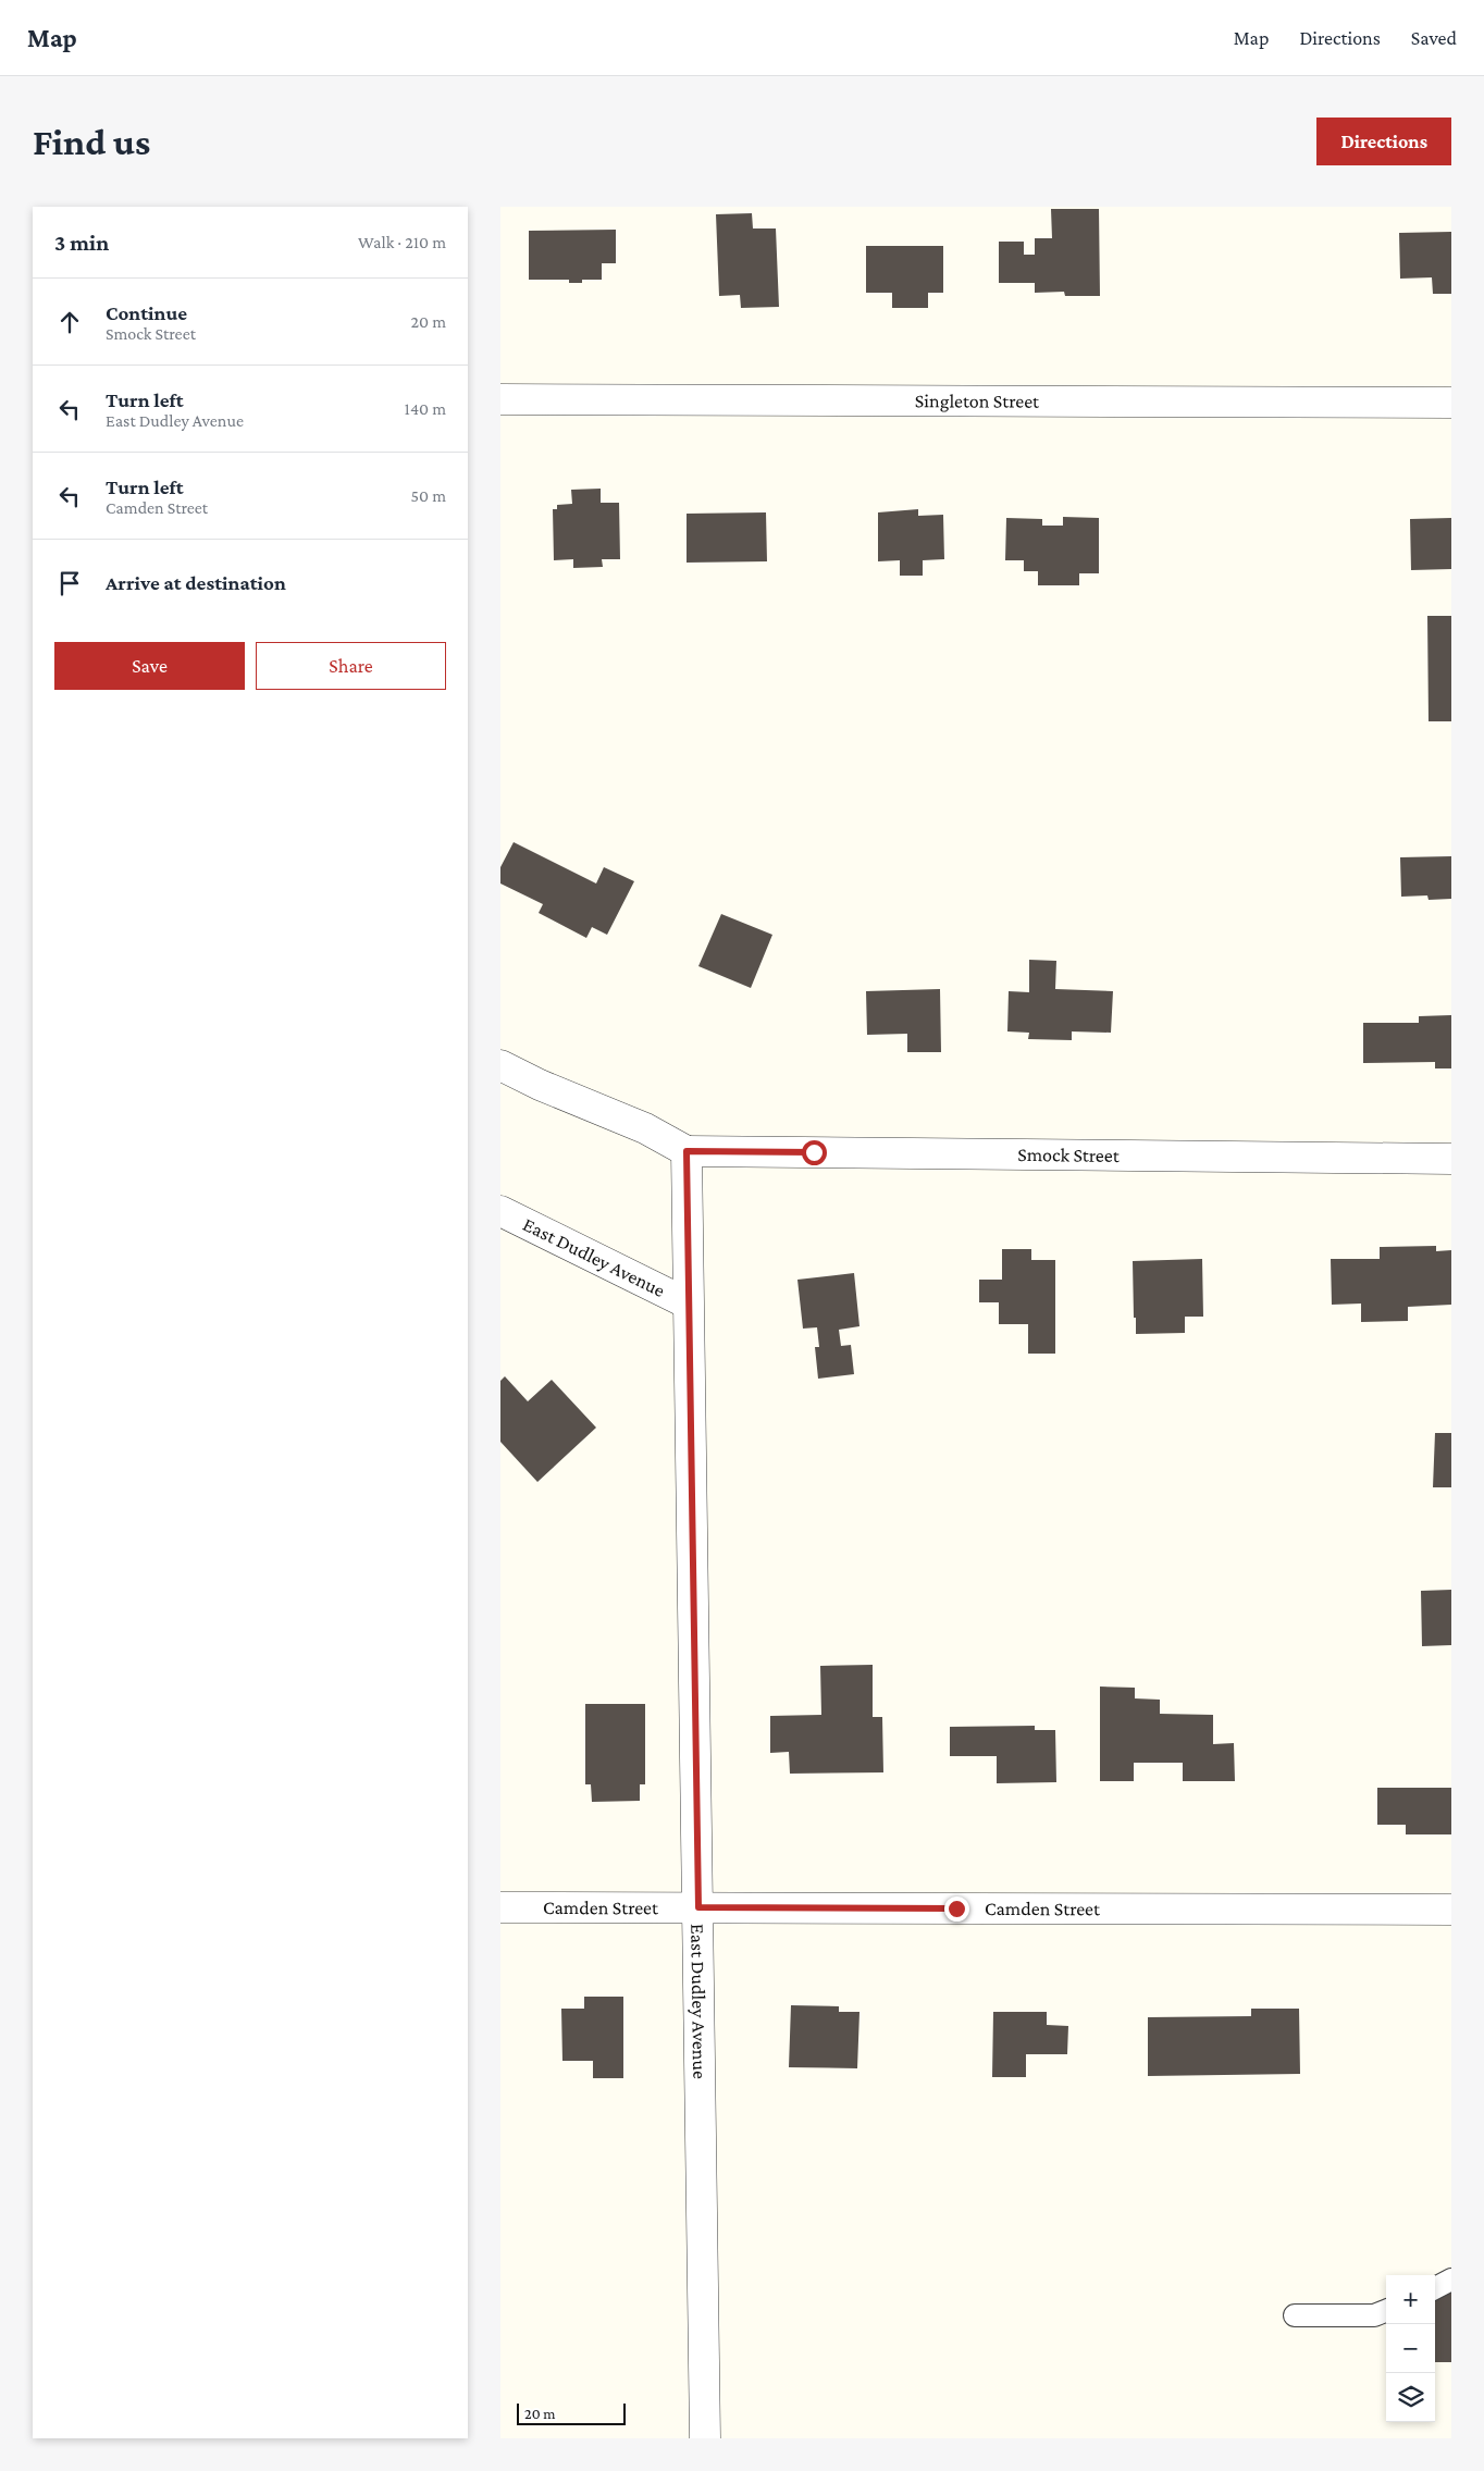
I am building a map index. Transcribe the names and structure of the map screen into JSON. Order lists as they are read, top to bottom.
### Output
{
  "streets": {
    "street": [
      "Singleton Street",
      "Smock Street",
      "East Dudley Avenue",
      "Camden Street"
    ]
  },
  "crossings": [
    ["Smock Street", "East Dudley Avenue"],
    ["East Dudley Avenue", "Camden Street"]
  ],
  "scale_bar": "20 m",
  "page": {
    "header": "Map",
    "nav": ["Map", "Directions", "Saved"],
    "buttons": [
      "Directions",
      ["Save", "Share"]
    ],
    "title": "Find us",
    "heading": ["3 min", "Walk · 210 m"],
    "list": [
      ["Continue", "Smock Street", "20 m"],
      ["Turn left", "East Dudley Avenue", "140 m"],
      ["Turn left", "Camden Street", "50 m"],
      "Arrive at destination"
    ],
    "map_buttons": ["+", "−"],
    "scale": "20 m"
  }
}
